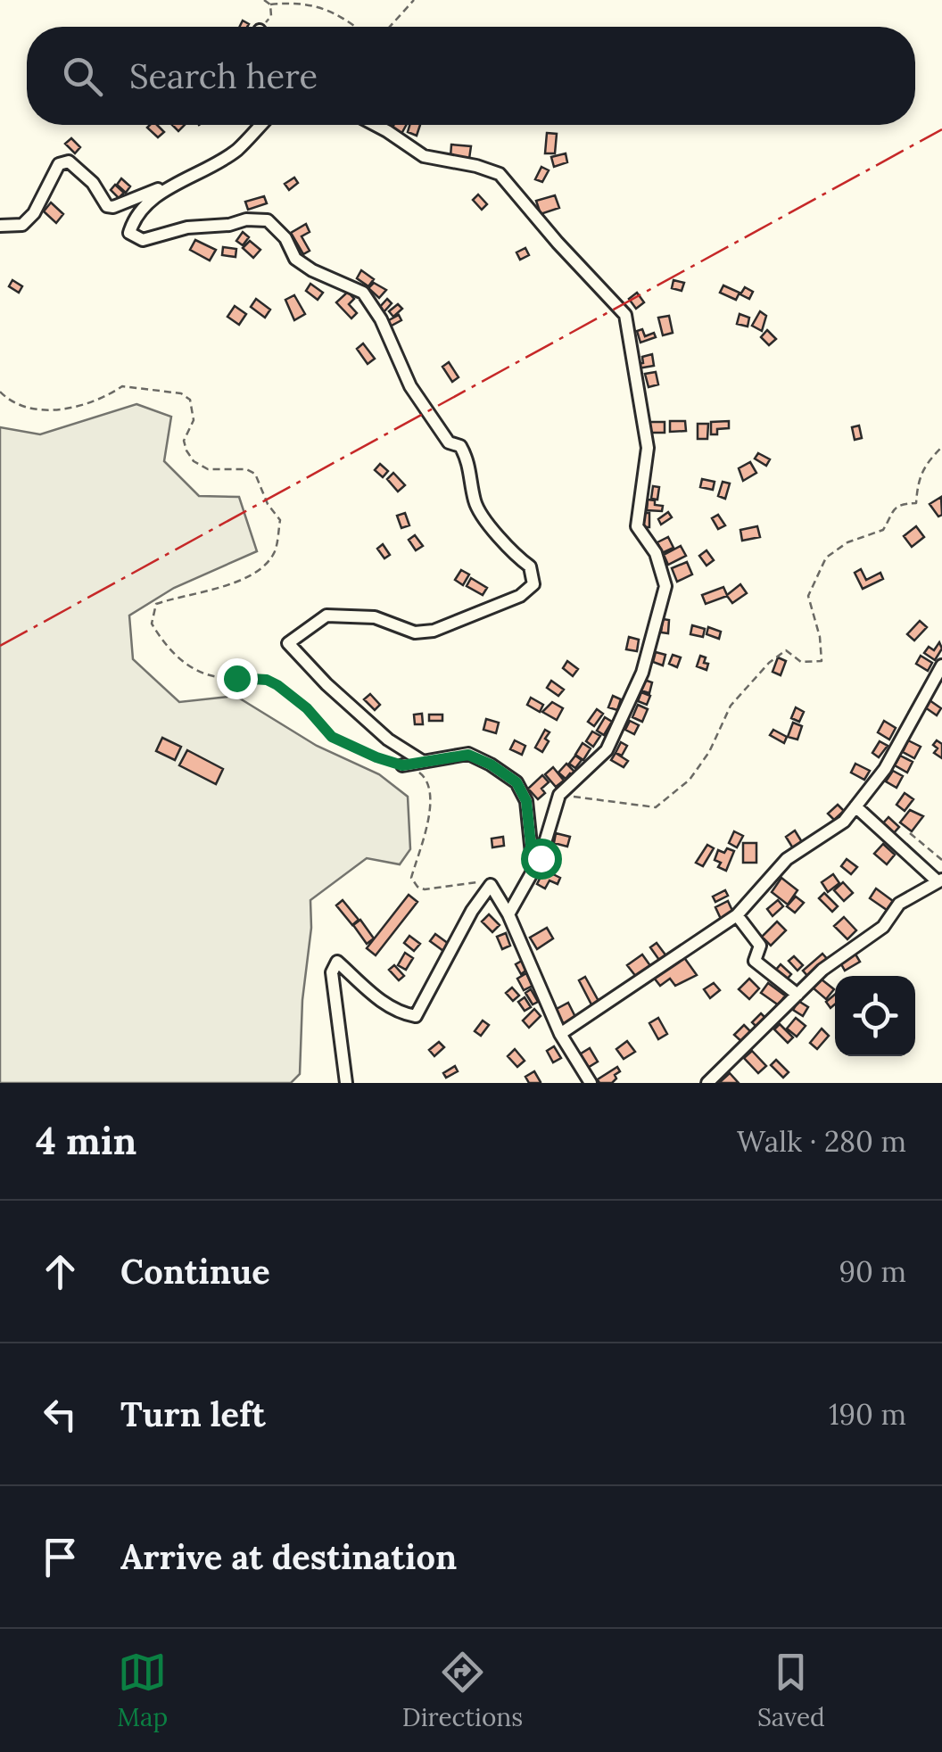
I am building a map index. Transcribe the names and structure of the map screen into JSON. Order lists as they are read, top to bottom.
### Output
{
  "page": {
    "search": "Search here",
    "heading": ["4 min", "Walk · 280 m"],
    "list": [
      ["Continue", "90 m"],
      ["Turn left", "190 m"],
      "Arrive at destination"
    ],
    "nav": ["Map", "Directions", "Saved"]
  }
}
